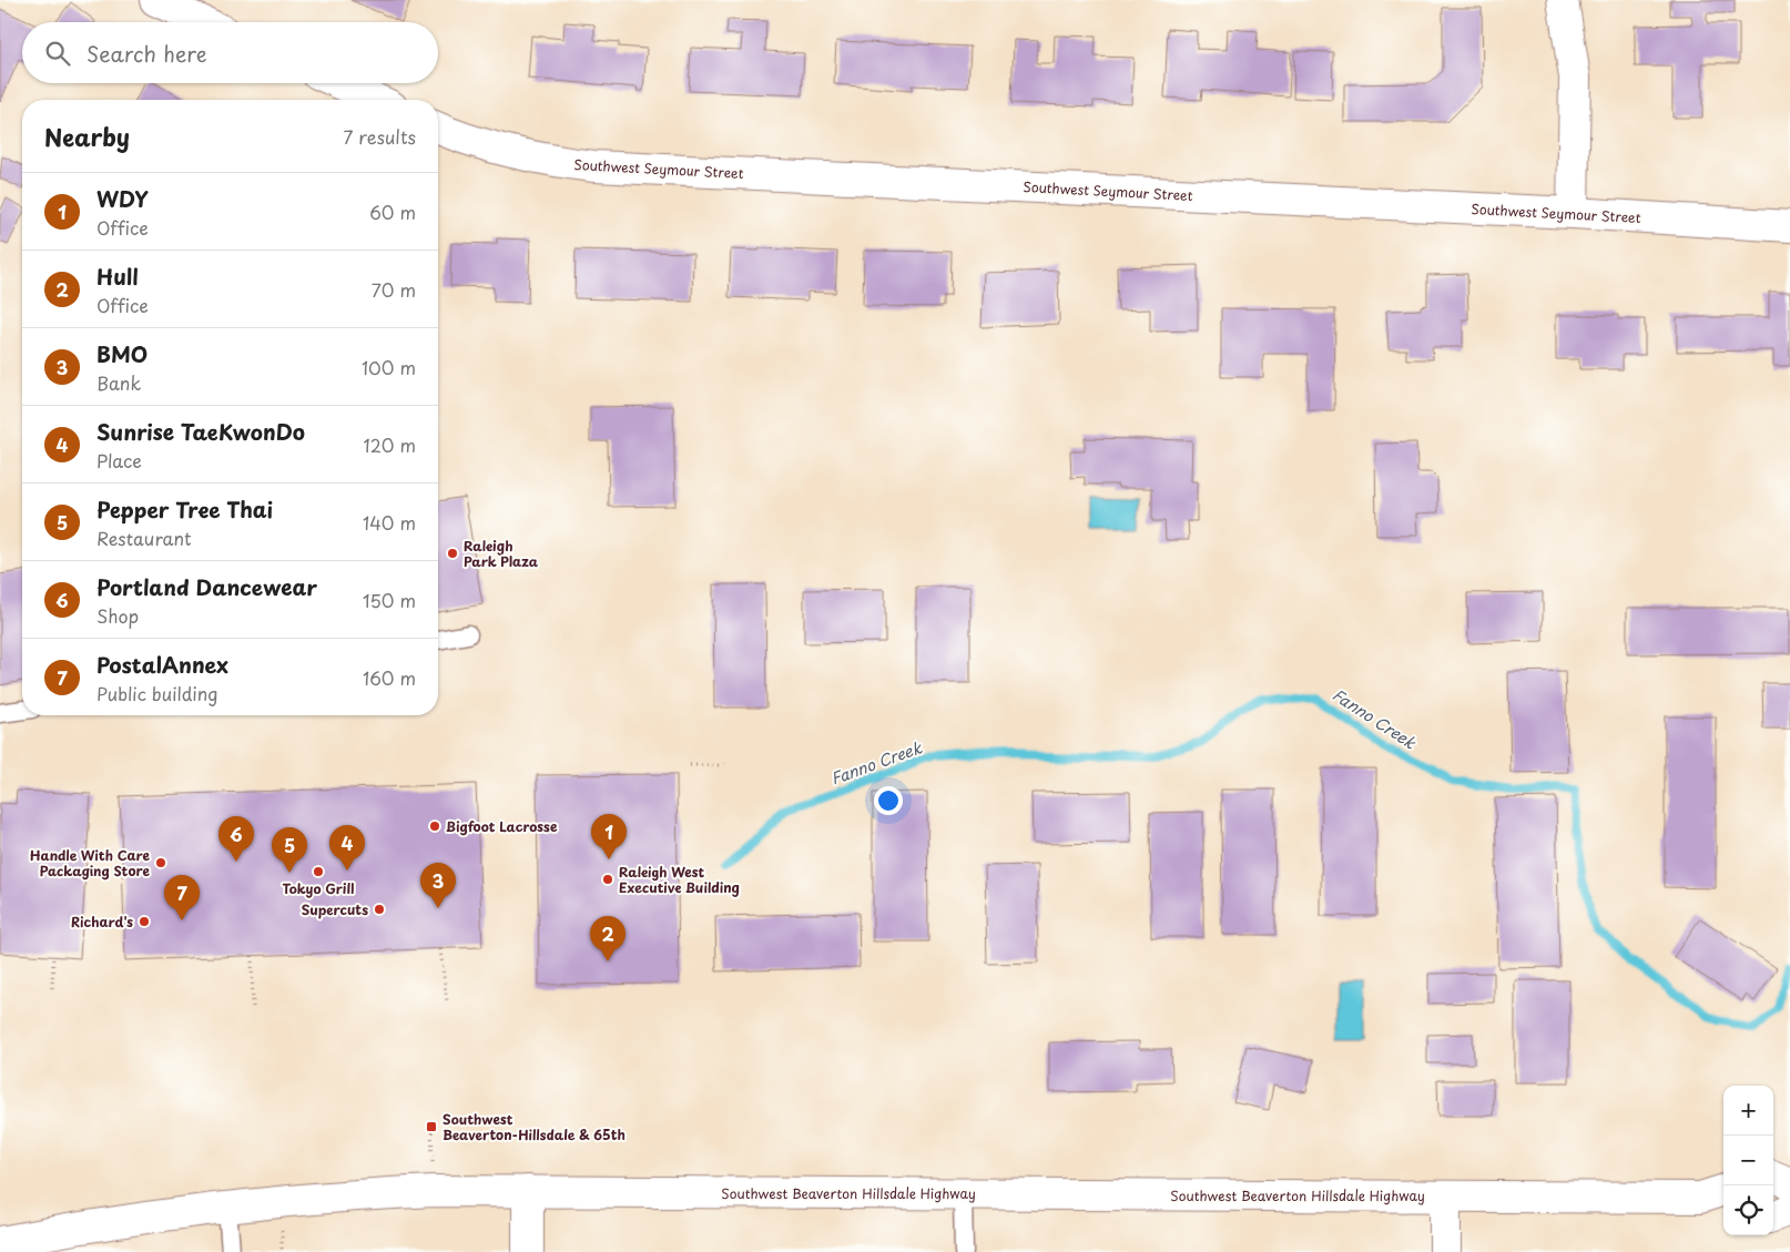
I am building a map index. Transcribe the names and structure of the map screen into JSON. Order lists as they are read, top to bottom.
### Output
{
  "streets": {
    "street": ["Southwest Seymour Street", "Southwest Beaverton Hillsdale Highway"]
  },
  "water": ["Fanno Creek"],
  "places": {
    "other": [
      "Raleigh Park Plaza",
      "Bigfoot Lacrosse",
      "Handle With Care Packaging Store",
      "Tokyo Grill",
      "Raleigh West Executive Building",
      "Supercuts",
      "Richard's"
    ],
    "transit": ["Southwest Beaverton-Hillsdale & 65th"]
  },
  "page": {
    "search": "Search here",
    "heading": ["Nearby", "7 results"],
    "list": [
      {
        "mark": "1",
        "name": "WDY",
        "note": "Office",
        "value": "60 m"
      },
      {
        "mark": "2",
        "name": "Hull",
        "note": "Office",
        "value": "70 m"
      },
      {
        "mark": "3",
        "name": "BMO",
        "note": "Bank",
        "value": "100 m"
      },
      {
        "mark": "4",
        "name": "Sunrise TaeKwonDo",
        "note": "Place",
        "value": "120 m"
      },
      {
        "mark": "5",
        "name": "Pepper Tree Thai",
        "note": "Restaurant",
        "value": "140 m"
      },
      {
        "mark": "6",
        "name": "Portland Dancewear",
        "note": "Shop",
        "value": "150 m"
      },
      {
        "mark": "7",
        "name": "PostalAnnex",
        "note": "Public building",
        "value": "160 m"
      }
    ],
    "pins": [
      "1",
      "6",
      "4",
      "5",
      "3",
      "7",
      "2"
    ],
    "map_buttons": ["+", "−"]
  }
}
